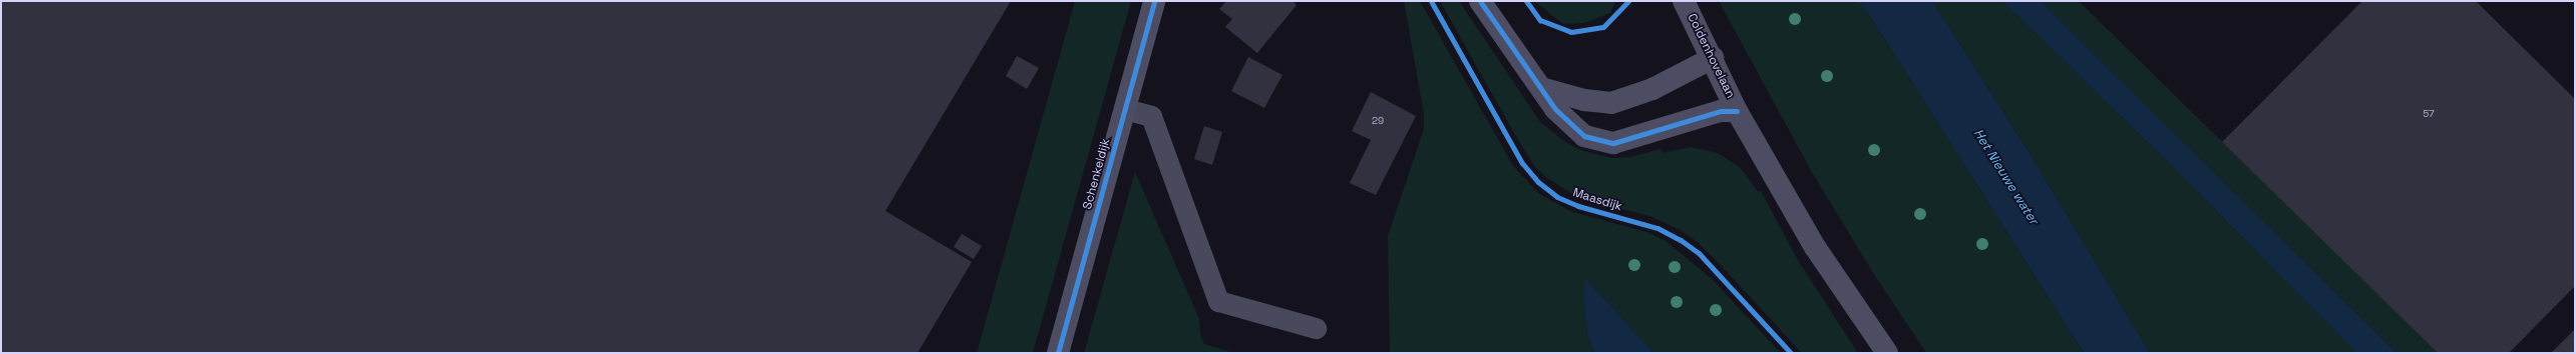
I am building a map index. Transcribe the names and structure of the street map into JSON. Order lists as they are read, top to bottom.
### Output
{
  "streets": {
    "street": ["Coldenhovelaan", "Schenkeldijk"],
    "cycle path": ["Maasdijk"]
  },
  "water": ["Het Nieuwe water"],
  "house_numbers": ["57", "29"]
}
